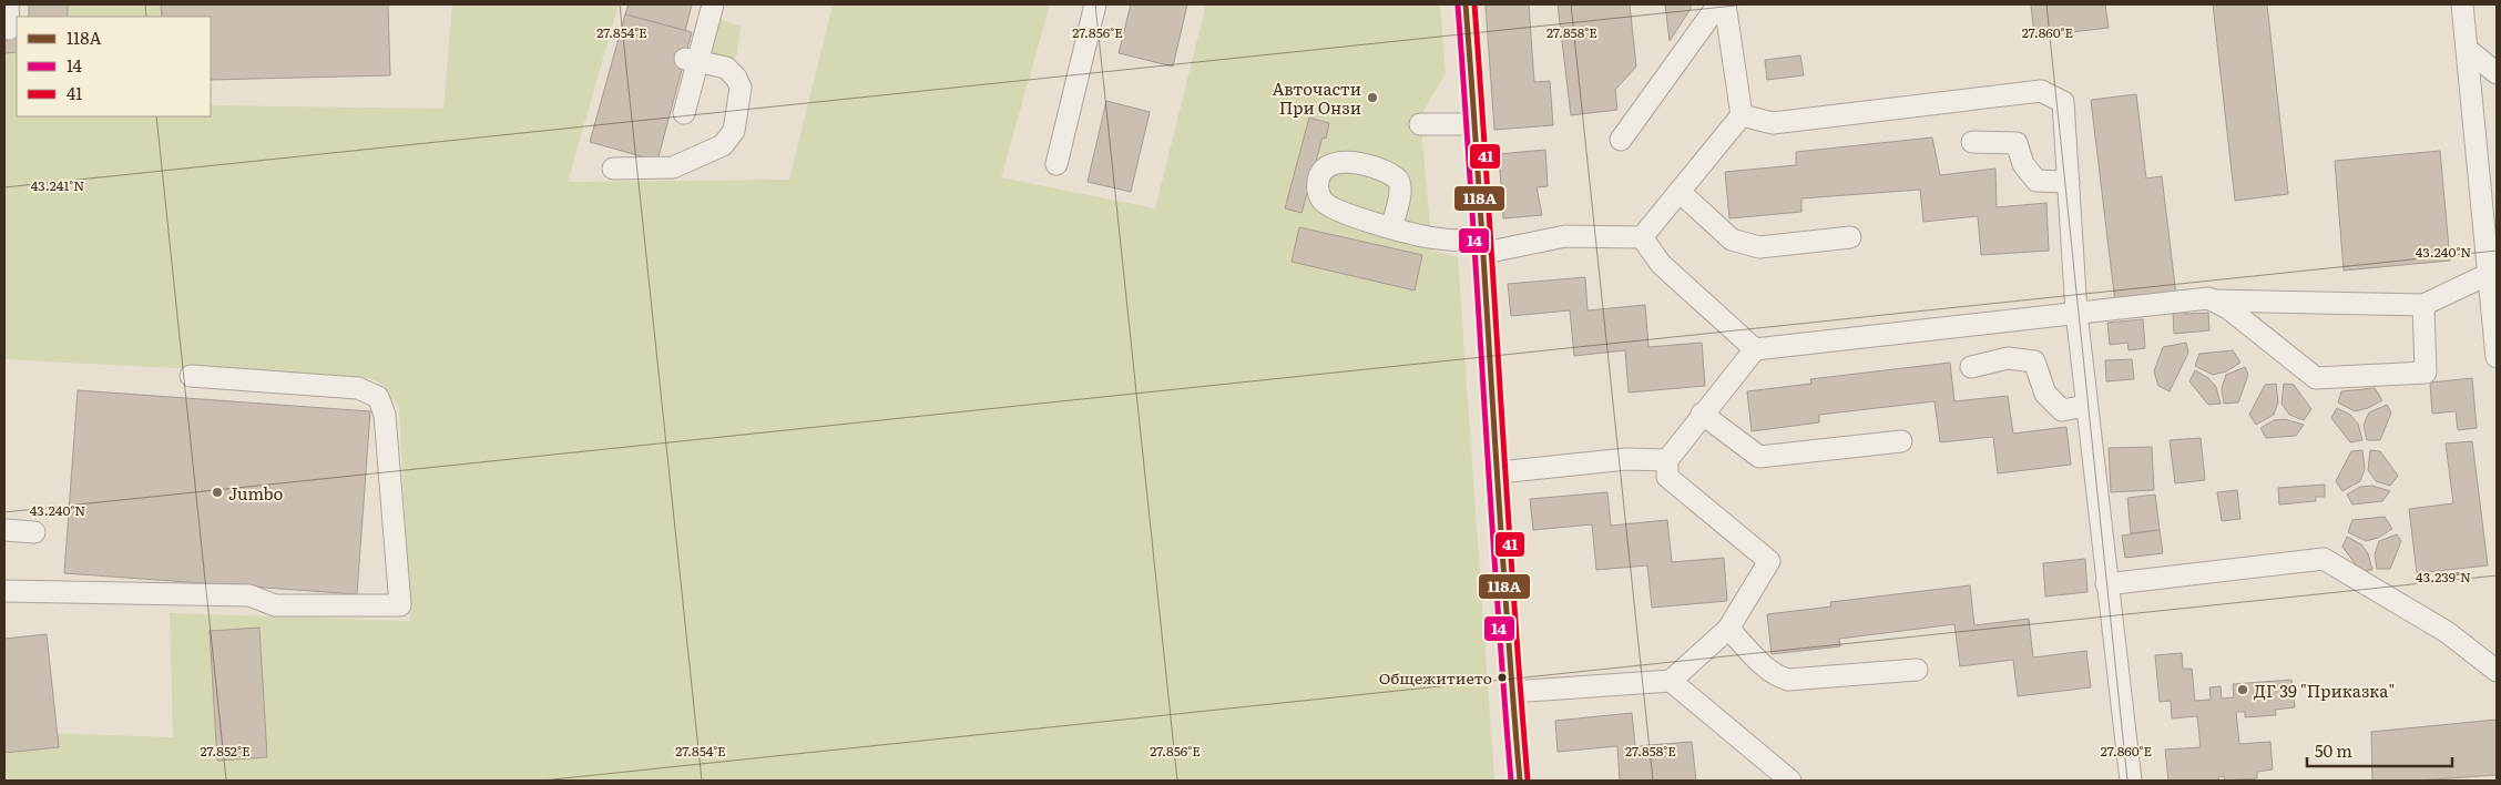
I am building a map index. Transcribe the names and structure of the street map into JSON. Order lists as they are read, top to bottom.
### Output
{
  "places": [
    "Авточасти При Онзи",
    "Jumbo",
    "Общежитието",
    "ДГ 39 \"Приказка\""
  ],
  "lines": ["transit line 118А", "transit line 41", "transit line 14"],
  "legend": ["118А", "14", "41"],
  "scale_bar": "50 m",
  "coordinates": [
    "27.854°E",
    "27.856°E",
    "27.858°E",
    "27.860°E",
    "43.241°N",
    "43.240°N",
    "43.239°N",
    "27.852°E"
  ]
}
